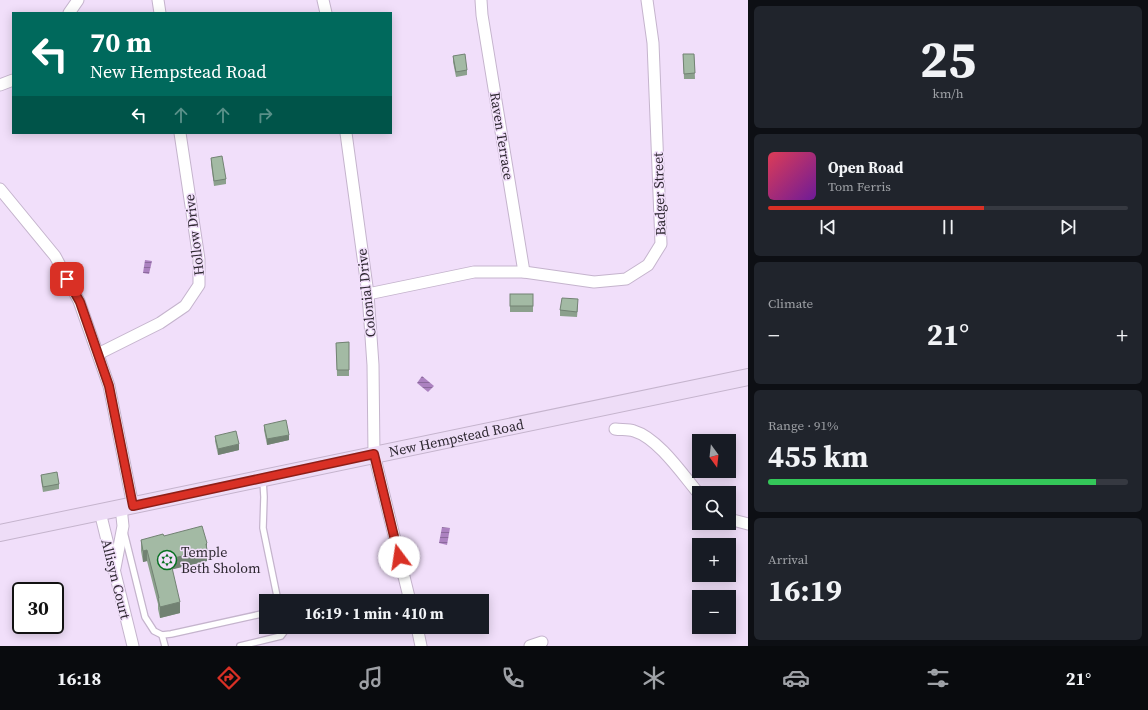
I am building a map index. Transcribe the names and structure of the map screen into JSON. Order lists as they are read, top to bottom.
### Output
{
  "streets": {
    "street": [
      "Raven Terrace",
      "Badger Street",
      "Hollow Drive",
      "Colonial Drive",
      "New Hempstead Road",
      "Allisyn Court"
    ]
  },
  "crossings": [
    ["Raven Terrace", "Badger Street"],
    ["Badger Street", "Colonial Drive"],
    ["Colonial Drive", "New Hempstead Road"],
    ["New Hempstead Road", "Allisyn Court"]
  ],
  "places": {
    "synagogue": ["Temple Beth Sholom"]
  },
  "north": "bottom",
  "page": {
    "tile": [
      ["25", "km/h"],
      "Climate",
      ["Range · 91%", "455 km"],
      ["Arrival", "16:19"]
    ],
    "turn": ["70 m", "New Hempstead Road"],
    "song": ["Open Road", "Tom Ferris"],
    "heat": ["−", "21°", "+"],
    "map_buttons": ["+", "−"],
    "limit": "30",
    "trip": "16:19 · 1 min · 410 m",
    "tabs": ["16:18", "21°"]
  }
}
